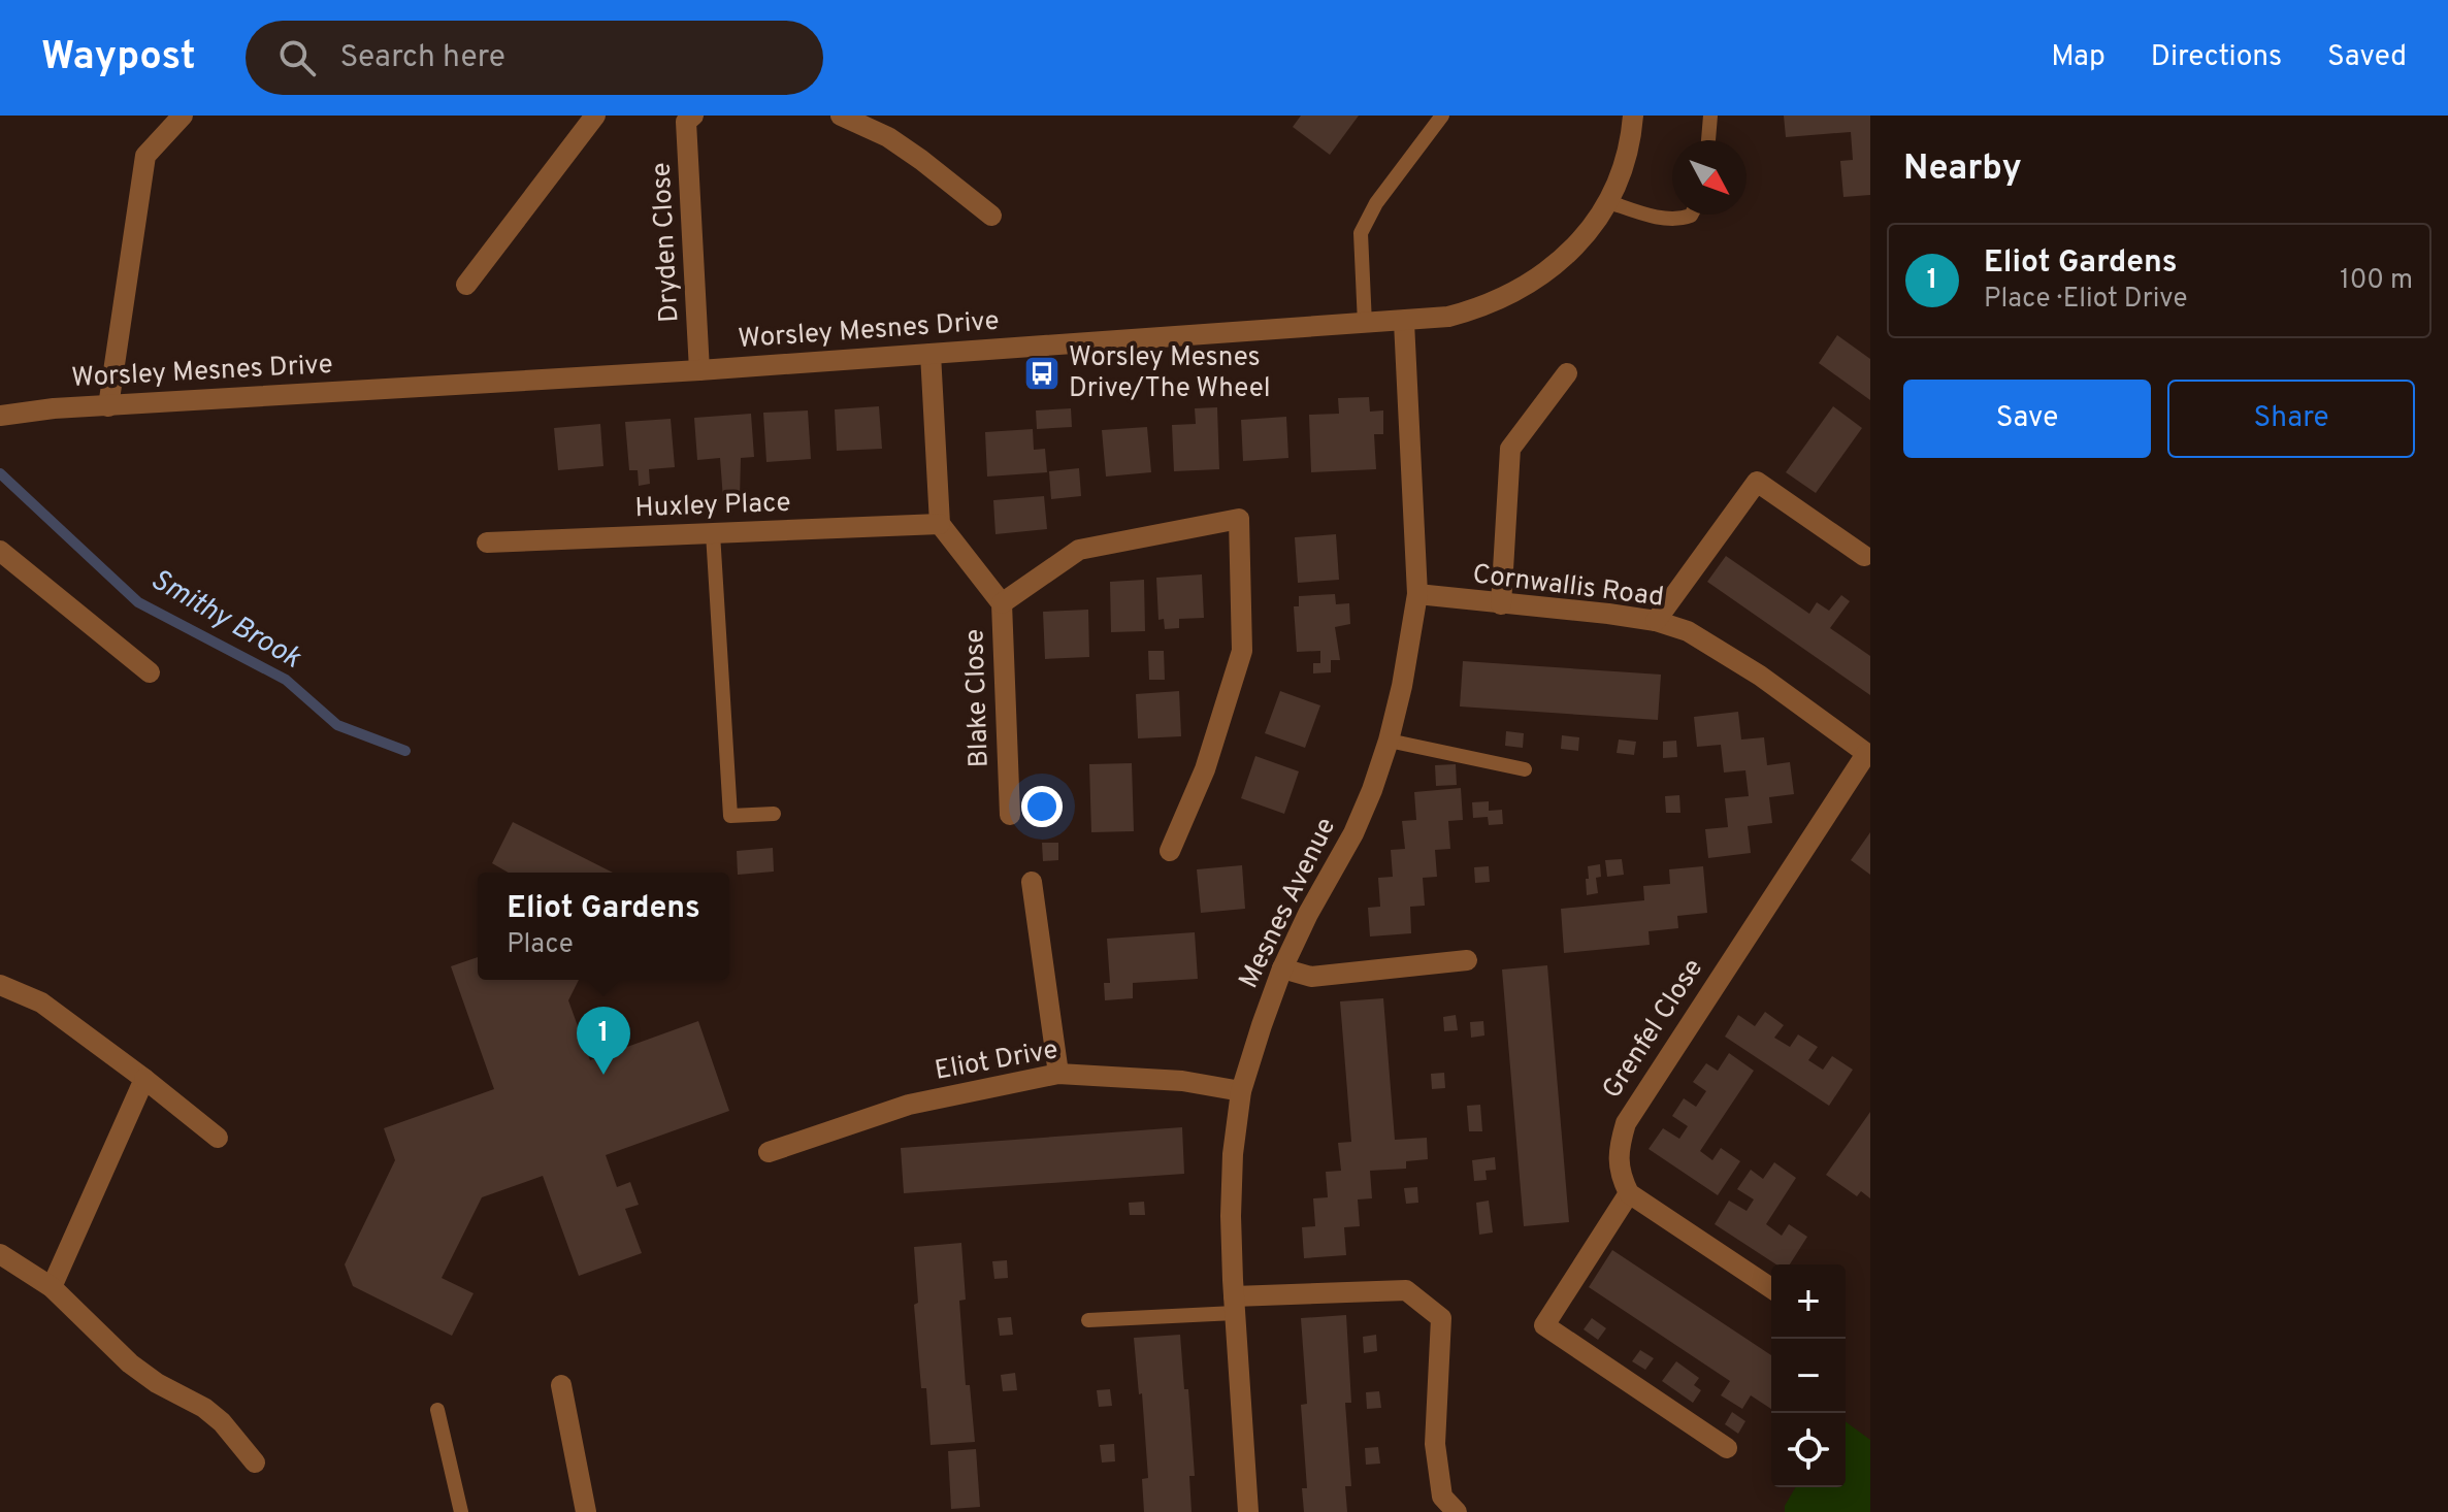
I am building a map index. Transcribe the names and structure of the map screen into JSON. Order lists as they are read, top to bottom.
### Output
{
  "streets": {
    "street": [
      "Dryden Close",
      "Worsley Mesnes Drive",
      "Huxley Place",
      "Cornwallis Road",
      "Blake Close",
      "Mesnes Avenue",
      "Grenfel Close",
      "Eliot Drive"
    ]
  },
  "crossings": [
    ["Dryden Close", "Worsley Mesnes Drive"],
    ["Worsley Mesnes Drive", "Mesnes Avenue"],
    ["Huxley Place", "Blake Close"],
    ["Cornwallis Road", "Mesnes Avenue"],
    ["Cornwallis Road", "Grenfel Close"],
    ["Mesnes Avenue", "Eliot Drive"]
  ],
  "water": ["Smithy Brook"],
  "places": {
    "bus stop": ["Worsley Mesnes Drive/The Wheel"]
  },
  "north": "bottom right",
  "page": {
    "header": "Waypost",
    "search": "Search here",
    "nav": ["Map", "Directions", "Saved"],
    "heading": "Nearby",
    "list": [
      {
        "mark": "1",
        "name": "Eliot Gardens",
        "note": "Place · Eliot Drive",
        "value": "100 m"
      }
    ],
    "buttons": ["Save", "Share"],
    "popup": ["Eliot Gardens", "Place"],
    "pins": "1",
    "map_buttons": ["+", "−"]
  }
}
